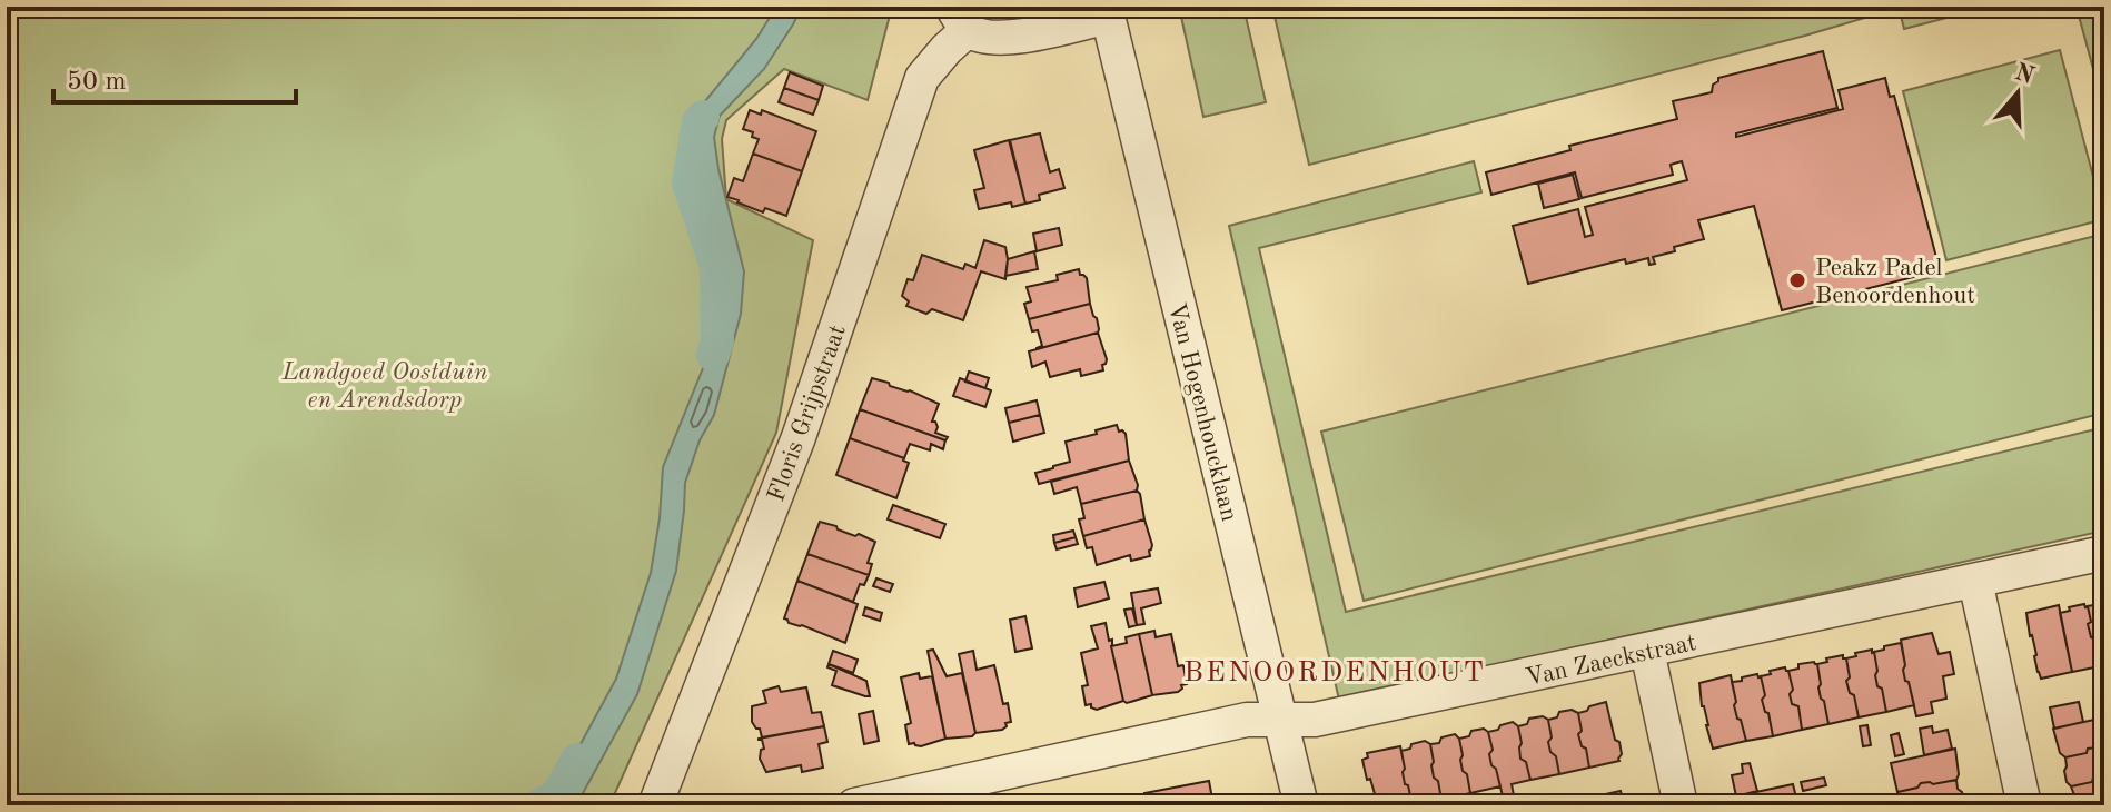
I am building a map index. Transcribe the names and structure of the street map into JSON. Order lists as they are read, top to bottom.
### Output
{
  "streets": {
    "street": ["Van Hogenhoucklaan", "Floris Grijpstraat", "Van Zaeckstraat"]
  },
  "crossings": [
    ["Van Hogenhoucklaan", "Floris Grijpstraat"],
    ["Van Hogenhoucklaan", "Van Zaeckstraat"]
  ],
  "districts": ["BENOORDENHOUT"],
  "parks": ["Landgoed Oostduin en Arendsdorp"],
  "places": ["Peakz Padel Benoordenhout"],
  "scale_bar": "50 m",
  "north": "top"
}
